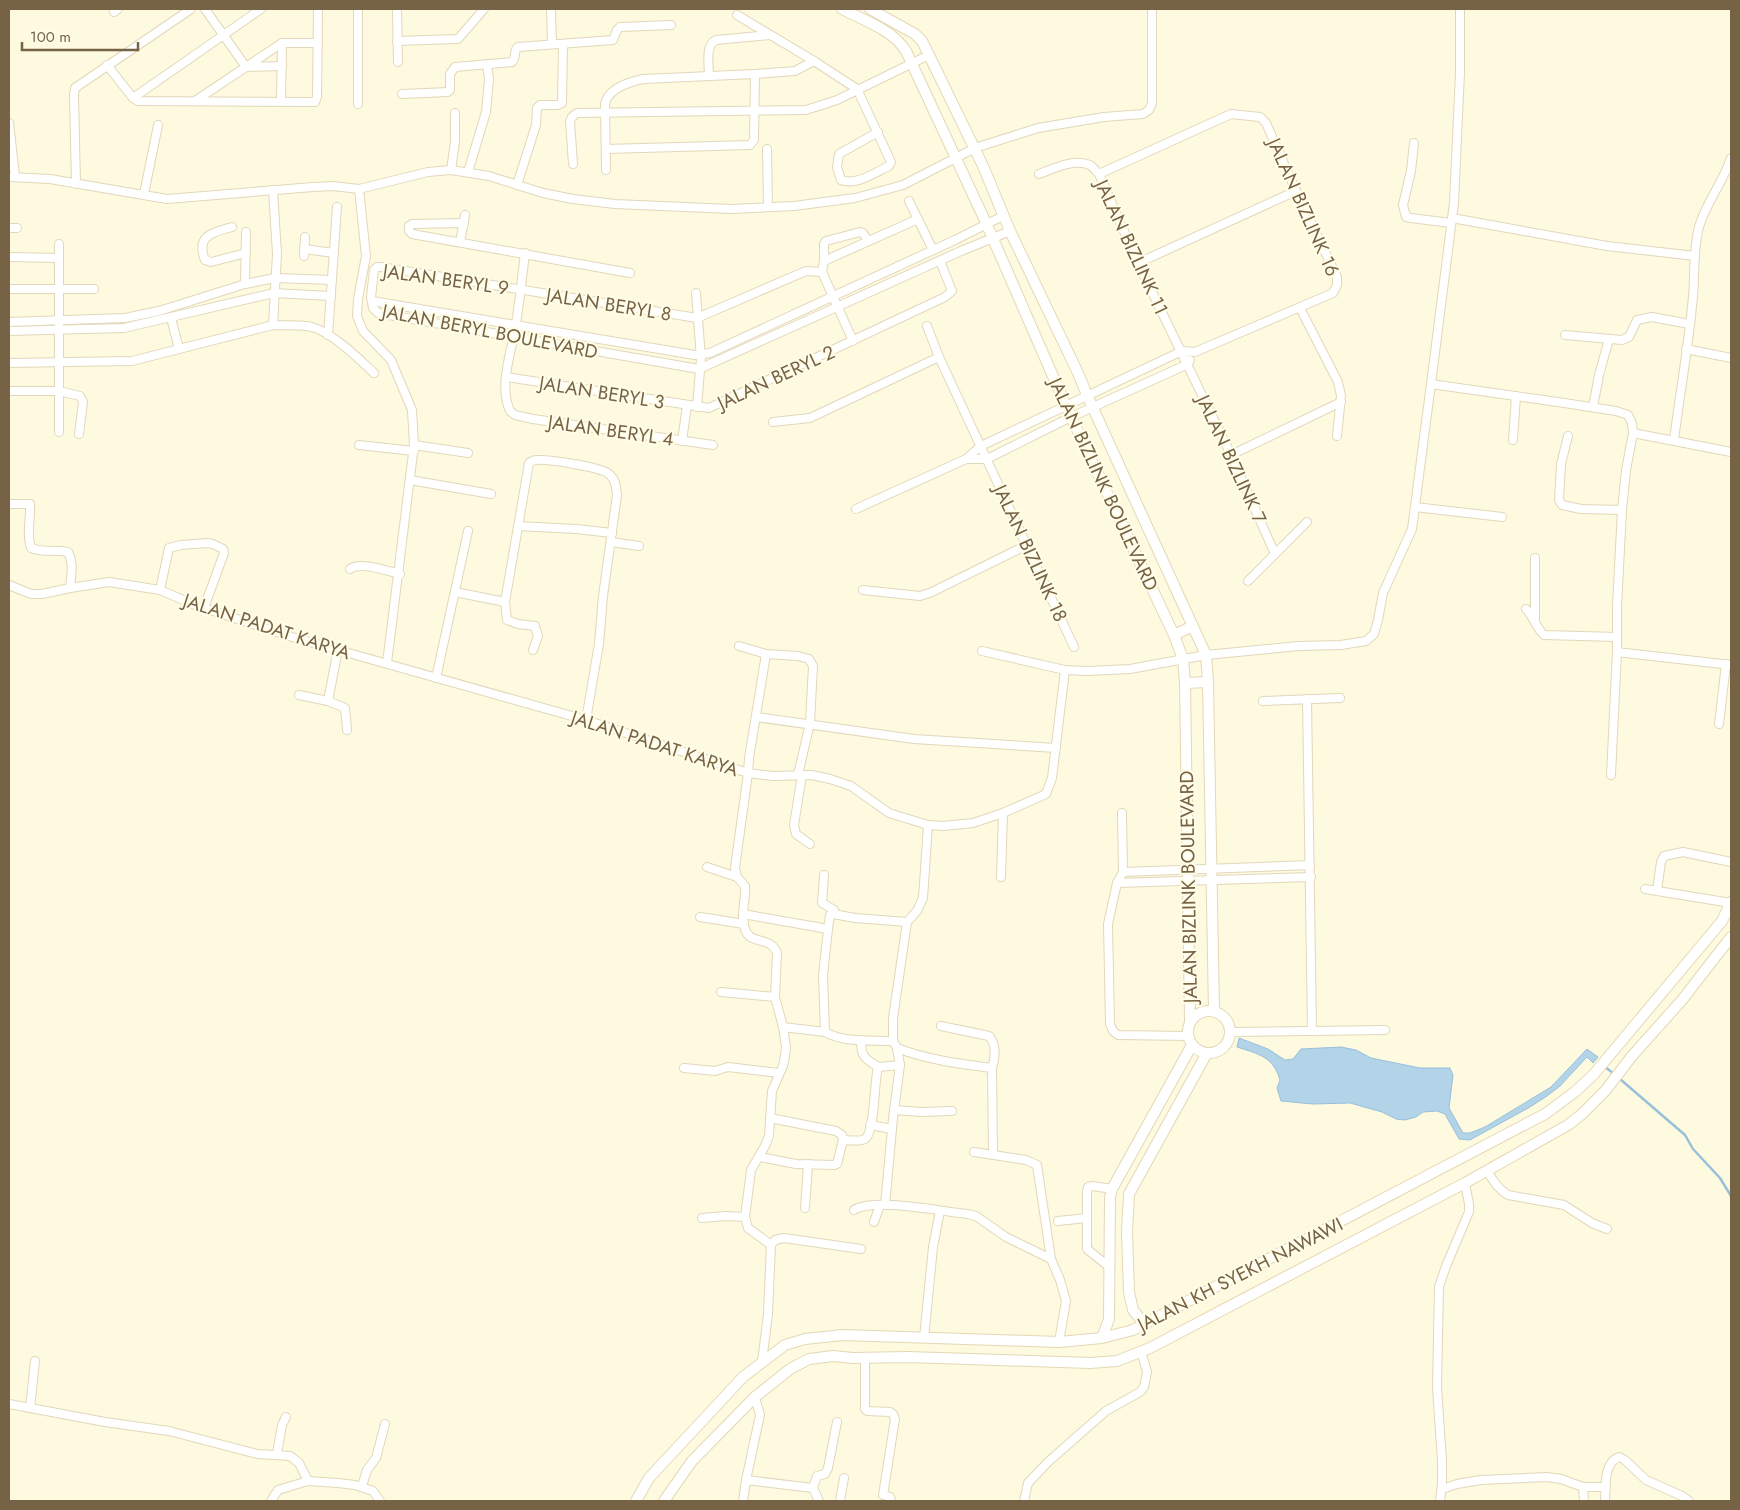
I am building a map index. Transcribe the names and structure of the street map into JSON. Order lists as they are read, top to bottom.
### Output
{
  "streets": {
    "street": [
      "JALAN BIZLINK 16",
      "JALAN BIZLINK 11",
      "JALAN BERYL 9",
      "JALAN BERYL 8",
      "JALAN BERYL BOULEVARD",
      "JALAN BERYL 2",
      "JALAN BERYL 3",
      "JALAN BERYL 4",
      "JALAN BIZLINK 7",
      "JALAN BIZLINK BOULEVARD",
      "JALAN BIZLINK 18",
      "JALAN PADAT KARYA",
      "JALAN KH SYEKH NAWAWI"
    ]
  },
  "crossings": [
    ["JALAN BIZLINK 16", "JALAN BIZLINK 11"],
    ["JALAN BIZLINK 11", "JALAN BIZLINK 7"],
    ["JALAN BERYL 9", "JALAN BERYL 8"],
    ["JALAN BERYL 9", "JALAN BERYL BOULEVARD"],
    ["JALAN BERYL BOULEVARD", "JALAN BERYL 2"],
    ["JALAN BERYL BOULEVARD", "JALAN BIZLINK BOULEVARD"],
    ["JALAN BERYL 2", "JALAN BERYL 3"],
    ["JALAN BERYL 3", "JALAN BERYL 4"]
  ],
  "scale_bar": "100 m"
}
